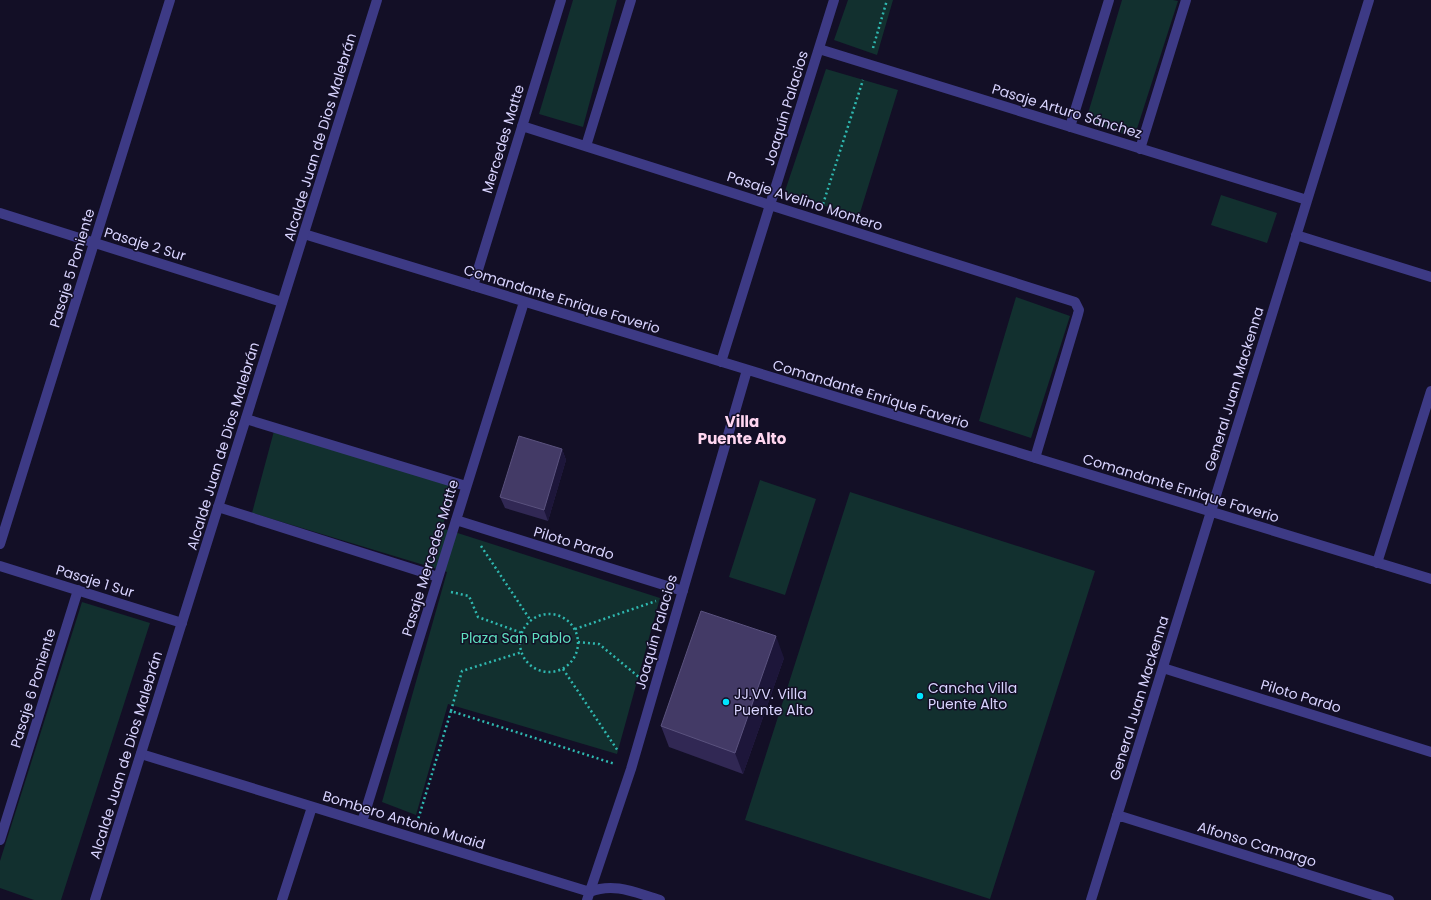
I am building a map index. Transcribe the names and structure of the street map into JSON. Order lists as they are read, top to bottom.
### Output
{
  "streets": {
    "street": [
      "Joaquín Palacios",
      "Pasaje Arturo Sánchez",
      "Alcalde Juan de Dios Malebrán",
      "Mercedes Matte",
      "Pasaje Avelino Montero",
      "Pasaje 2 Sur",
      "Pasaje 5 Poniente",
      "Comandante Enrique Faverio",
      "General Juan Mackenna",
      "Piloto Pardo",
      "Pasaje Mercedes Matte",
      "Pasaje 1 Sur",
      "Pasaje 6 Poniente",
      "Bombero Antonio Muaid",
      "Alfonso Camargo"
    ]
  },
  "crossings": [
    ["Joaquín Palacios", "Pasaje Arturo Sánchez"],
    ["Joaquín Palacios", "Pasaje Avelino Montero"],
    ["Joaquín Palacios", "Comandante Enrique Faverio"],
    ["Joaquín Palacios", "Piloto Pardo"],
    ["Joaquín Palacios", "Bombero Antonio Muaid"],
    ["Pasaje Arturo Sánchez", "General Juan Mackenna"],
    ["Alcalde Juan de Dios Malebrán", "Pasaje 2 Sur"],
    ["Alcalde Juan de Dios Malebrán", "Comandante Enrique Faverio"],
    ["Alcalde Juan de Dios Malebrán", "Pasaje 1 Sur"],
    ["Alcalde Juan de Dios Malebrán", "Bombero Antonio Muaid"],
    ["Mercedes Matte", "Pasaje Avelino Montero"],
    ["Mercedes Matte", "Comandante Enrique Faverio"],
    ["Pasaje Avelino Montero", "Comandante Enrique Faverio"],
    ["Pasaje 2 Sur", "Pasaje 5 Poniente"],
    ["Comandante Enrique Faverio", "General Juan Mackenna"],
    ["Comandante Enrique Faverio", "Pasaje Mercedes Matte"],
    ["General Juan Mackenna", "Piloto Pardo"],
    ["General Juan Mackenna", "Alfonso Camargo"],
    ["Piloto Pardo", "Pasaje Mercedes Matte"],
    ["Pasaje Mercedes Matte", "Bombero Antonio Muaid"],
    ["Pasaje 1 Sur", "Pasaje 6 Poniente"]
  ],
  "districts": ["Villa Puente Alto"],
  "parks": ["Plaza San Pablo"],
  "places": ["Cancha Villa Puente Alto", "JJ.VV. Villa Puente Alto"]
}
